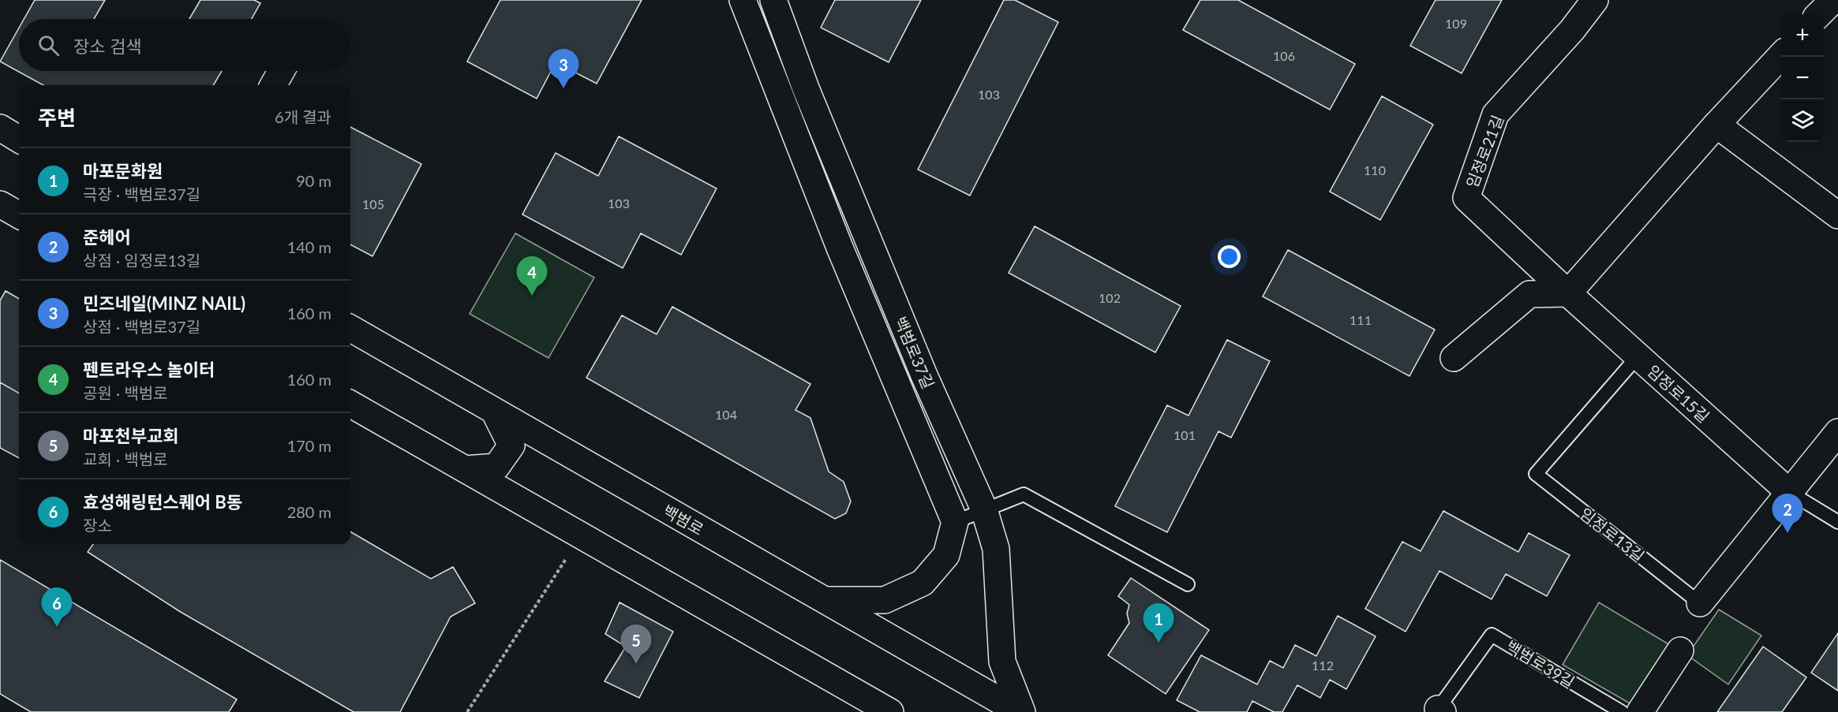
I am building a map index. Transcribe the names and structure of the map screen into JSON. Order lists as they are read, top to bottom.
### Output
{
  "streets": {
    "street": [
      "임정로21길",
      "백범로37길",
      "임정로15길",
      "백범로",
      "임정로13길"
    ],
    "lane": ["백범로39길"]
  },
  "crossings": [
    ["임정로21길", "임정로15길"],
    ["백범로37길", "백범로"],
    ["임정로15길", "임정로13길"]
  ],
  "house_numbers": [
    "109",
    "106",
    "103",
    "110",
    "103",
    "105",
    "102",
    "111",
    "104",
    "101",
    "112"
  ],
  "page": {
    "map_buttons": ["+", "−"],
    "search": "장소 검색",
    "pins": [
      "3",
      "4",
      "2",
      "6",
      "1",
      "5"
    ],
    "heading": ["주변", "6개 결과"],
    "list": [
      {
        "mark": "1",
        "name": "마포문화원",
        "note": "극장 · 백범로37길",
        "value": "90 m"
      },
      {
        "mark": "2",
        "name": "준헤어",
        "note": "상점 · 임정로13길",
        "value": "140 m"
      },
      {
        "mark": "3",
        "name": "민즈네일(MINZ NAIL)",
        "note": "상점 · 백범로37길",
        "value": "160 m"
      },
      {
        "mark": "4",
        "name": "펜트라우스 놀이터",
        "note": "공원 · 백범로",
        "value": "160 m"
      },
      {
        "mark": "5",
        "name": "마포천부교회",
        "note": "교회 · 백범로",
        "value": "170 m"
      },
      {
        "mark": "6",
        "name": "효성해링턴스퀘어 B동",
        "note": "장소",
        "value": "280 m"
      }
    ]
  }
}
